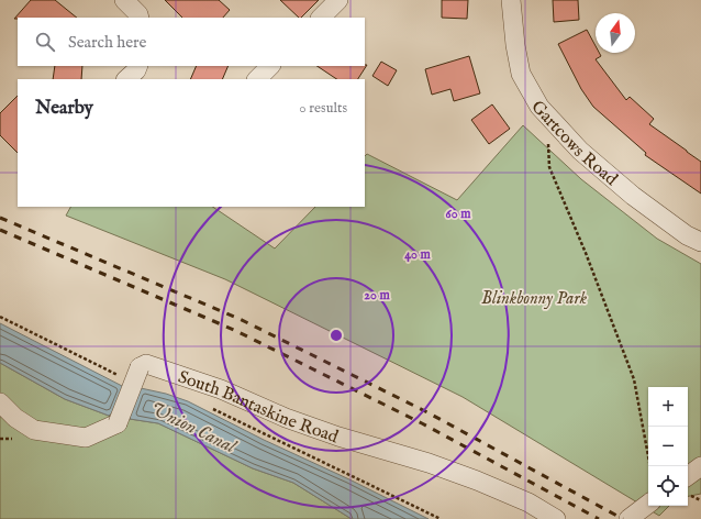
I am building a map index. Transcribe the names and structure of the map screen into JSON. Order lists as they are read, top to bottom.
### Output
{
  "streets": {
    "street": ["Gartcows Road", "South Bantaskine Road"]
  },
  "water": ["Union Canal"],
  "parks": ["Blinkbonny Park"],
  "north": "top",
  "page": {
    "search": "Search here",
    "heading": ["Nearby", "0 results"],
    "map_buttons": ["+", "−"]
  },
  "rings": ["60 m", "40 m", "20 m"]
}
